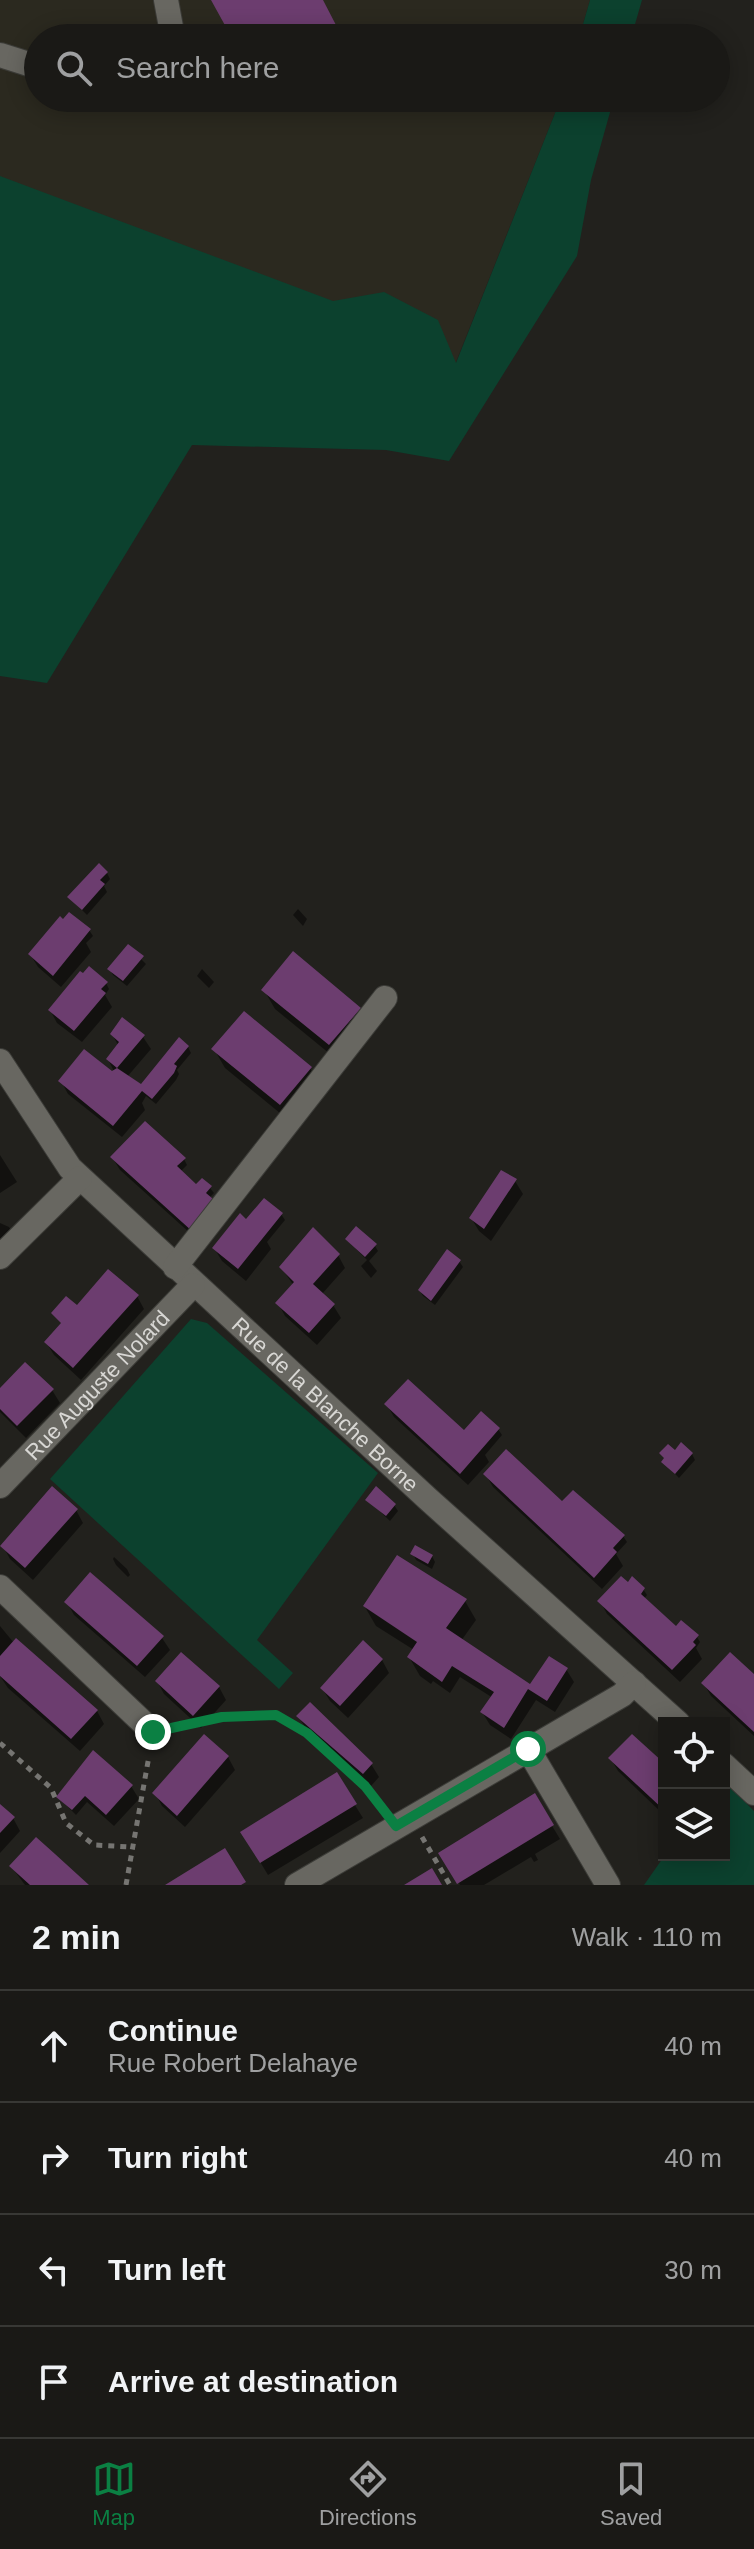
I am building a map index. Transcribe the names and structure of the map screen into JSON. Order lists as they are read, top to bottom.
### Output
{
  "streets": {
    "street": ["Rue Auguste Nolard", "Rue de la Blanche Borne"]
  },
  "crossings": [
    ["Rue Auguste Nolard", "Rue de la Blanche Borne"]
  ],
  "page": {
    "search": "Search here",
    "heading": ["2 min", "Walk · 110 m"],
    "list": [
      ["Continue", "Rue Robert Delahaye", "40 m"],
      ["Turn right", "40 m"],
      ["Turn left", "30 m"],
      "Arrive at destination"
    ],
    "nav": ["Map", "Directions", "Saved"]
  }
}
